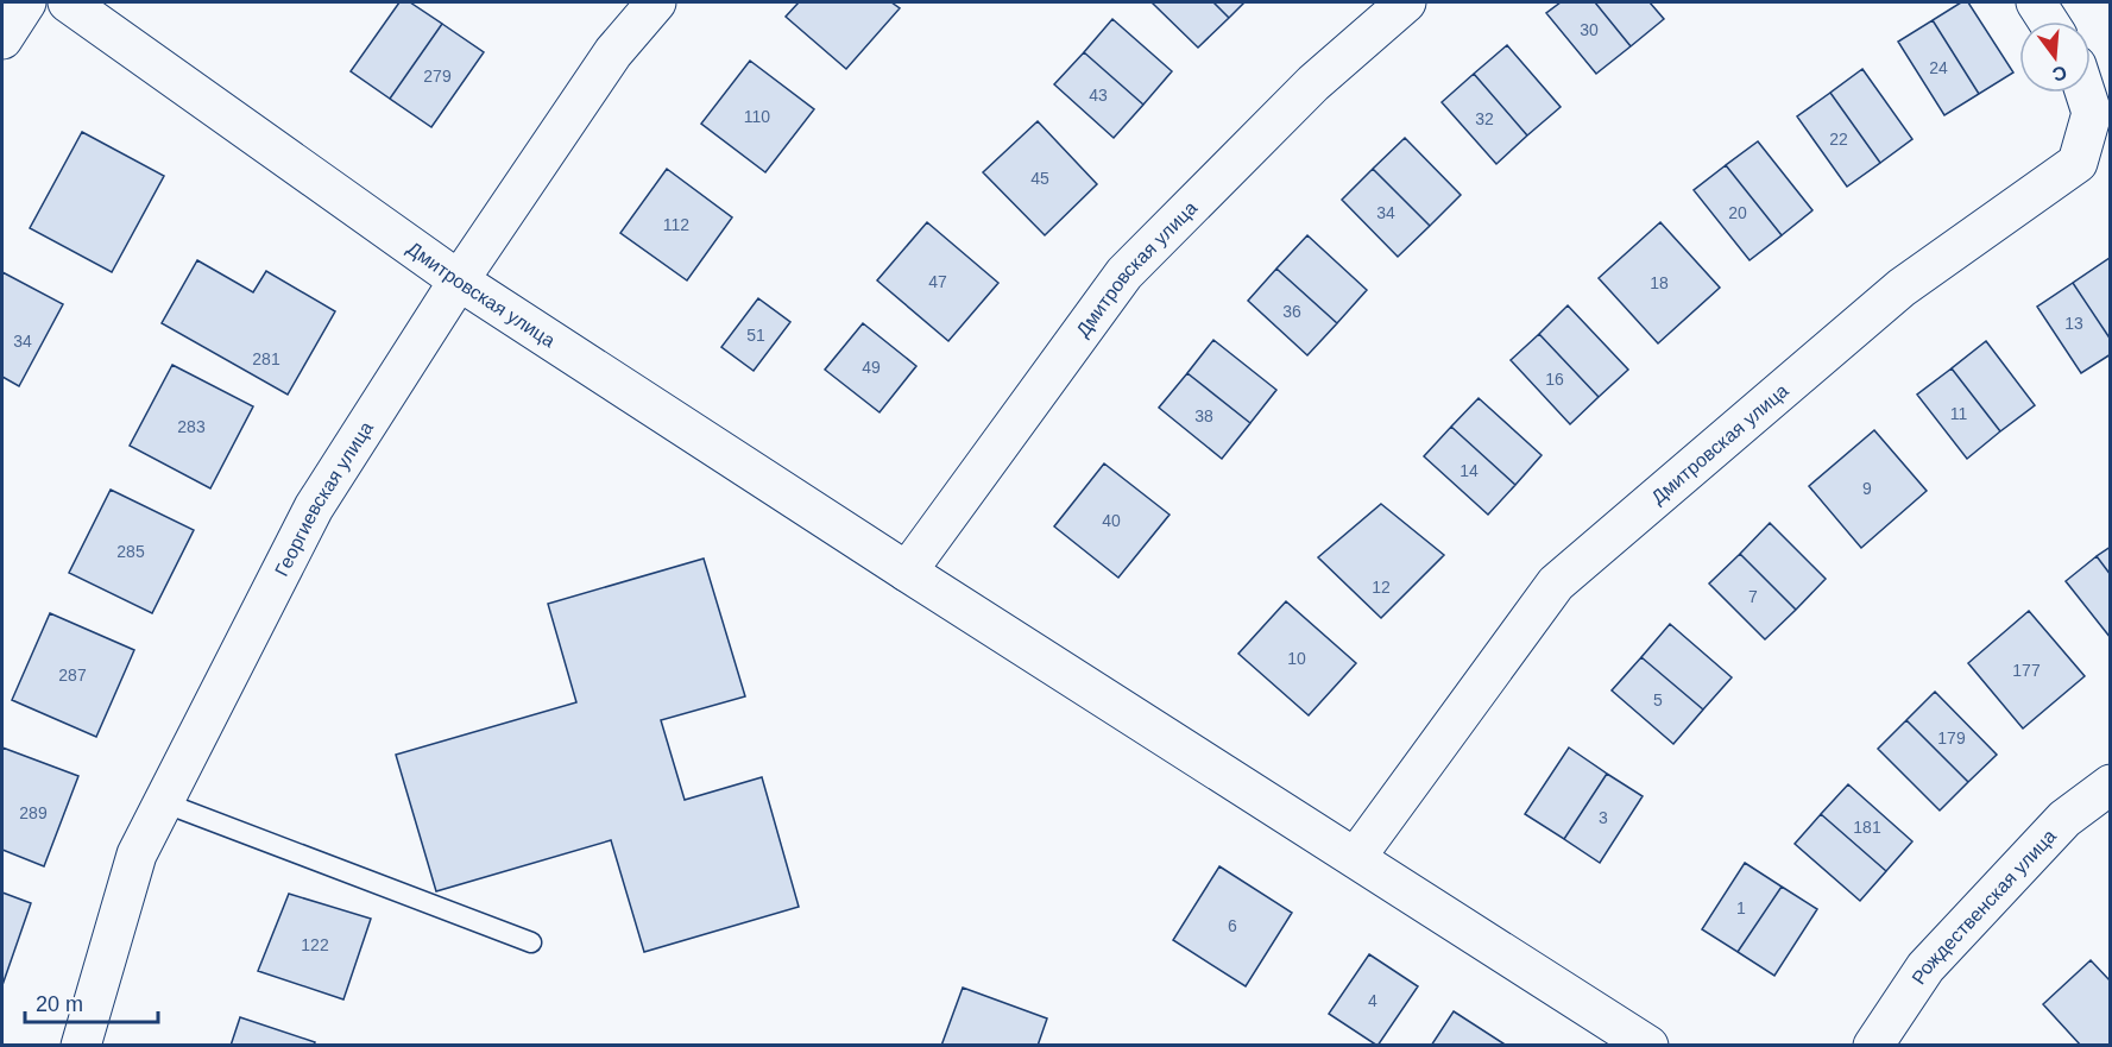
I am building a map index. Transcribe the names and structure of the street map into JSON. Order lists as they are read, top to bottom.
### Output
{
  "streets": {
    "street": ["Дмитровская улица", "Георгиевская улица", "Рождественская улица"]
  },
  "crossings": [
    ["Дмитровская улица", "Георгиевская улица"]
  ],
  "house_numbers": [
    "30",
    "24",
    "279",
    "43",
    "110",
    "32",
    "22",
    "45",
    "34",
    "20",
    "112",
    "47",
    "18",
    "36",
    "13",
    "51",
    "34",
    "281",
    "49",
    "16",
    "11",
    "38",
    "283",
    "14",
    "9",
    "40",
    "285",
    "12",
    "7",
    "10",
    "177",
    "287",
    "5",
    "179",
    "289",
    "3",
    "181",
    "1",
    "6",
    "122",
    "4"
  ],
  "scale_bar": "20 m",
  "north": "bottom"
}
